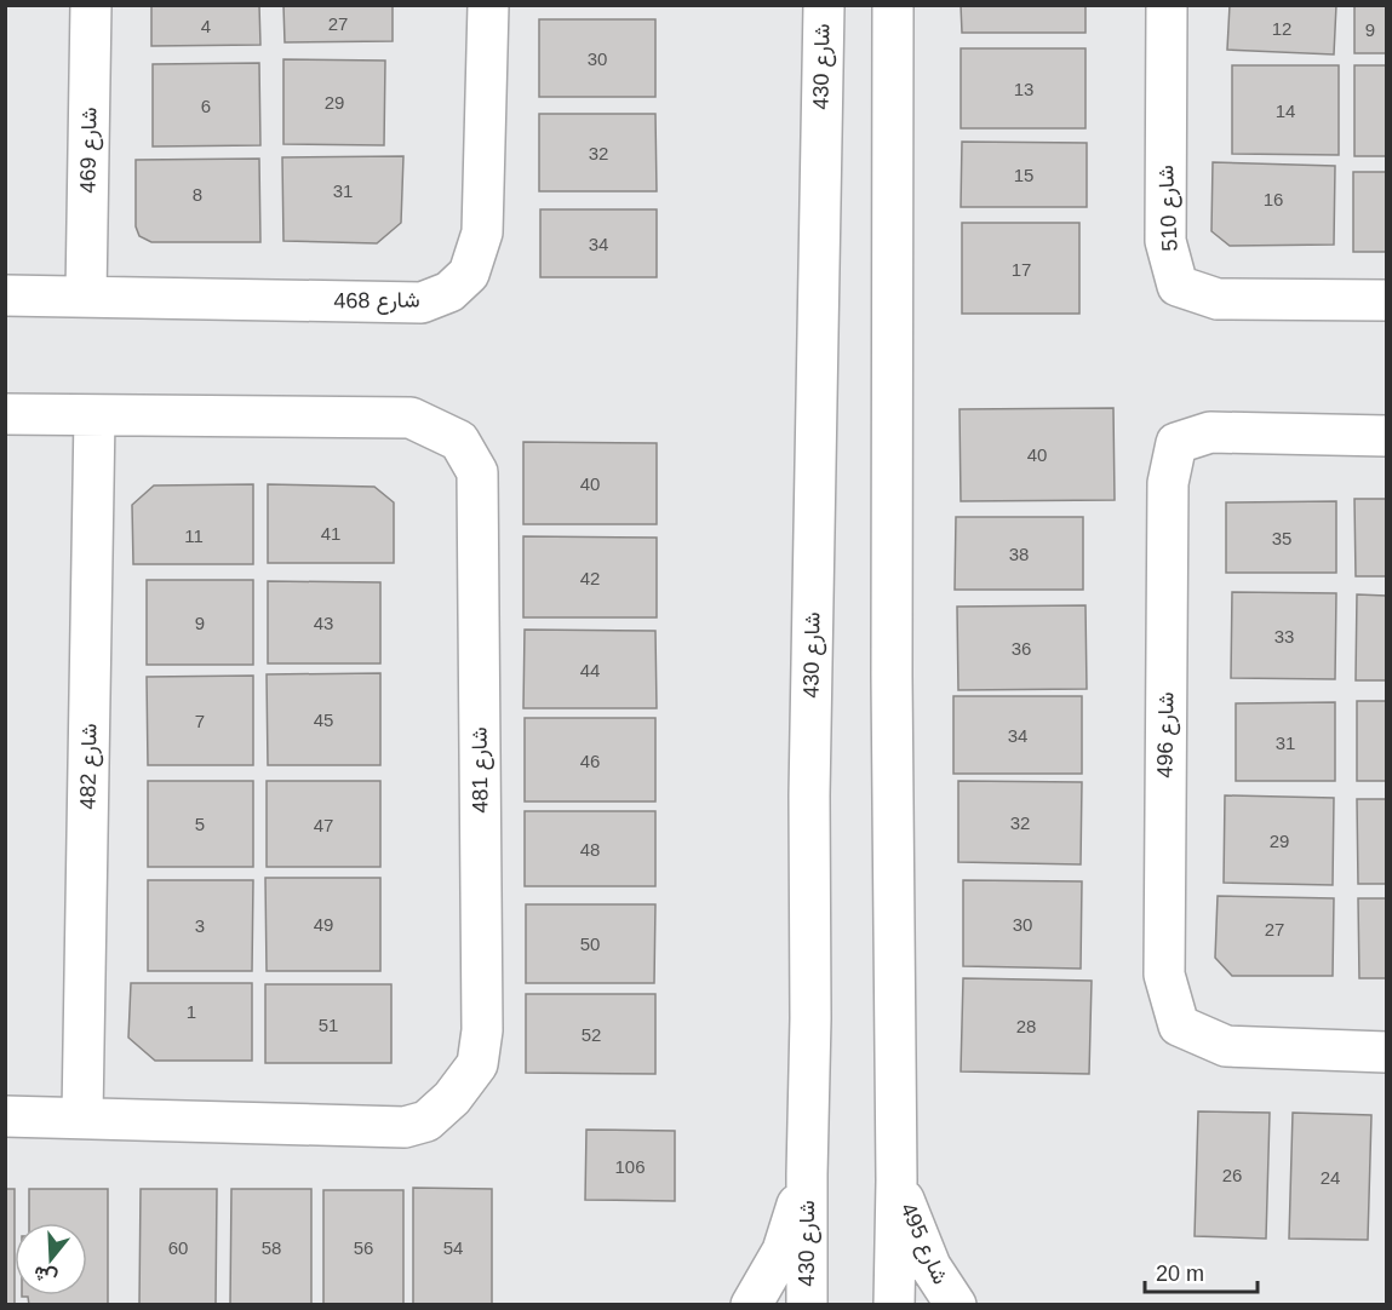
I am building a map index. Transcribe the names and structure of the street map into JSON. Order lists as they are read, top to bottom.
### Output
{
  "streets": {
    "street": [
      "شارع 430",
      "شارع 469",
      "شارع 510",
      "شارع 468",
      "شارع 496",
      "شارع 482",
      "شارع 481",
      "شارع 495"
    ]
  },
  "crossings": [
    ["شارع 469", "شارع 468"],
    ["شارع 482", "شارع 481"]
  ],
  "house_numbers": [
    "27",
    "4",
    "12",
    "9",
    "30",
    "13",
    "29",
    "6",
    "14",
    "32",
    "15",
    "31",
    "8",
    "16",
    "34",
    "17",
    "40",
    "40",
    "41",
    "11",
    "35",
    "38",
    "42",
    "9",
    "43",
    "33",
    "36",
    "44",
    "45",
    "7",
    "34",
    "31",
    "46",
    "32",
    "5",
    "47",
    "29",
    "48",
    "49",
    "30",
    "3",
    "27",
    "50",
    "1",
    "51",
    "28",
    "52",
    "106",
    "26",
    "24",
    "60",
    "58",
    "56",
    "54"
  ],
  "scale_bar": "20 m",
  "north": "bottom"
}
